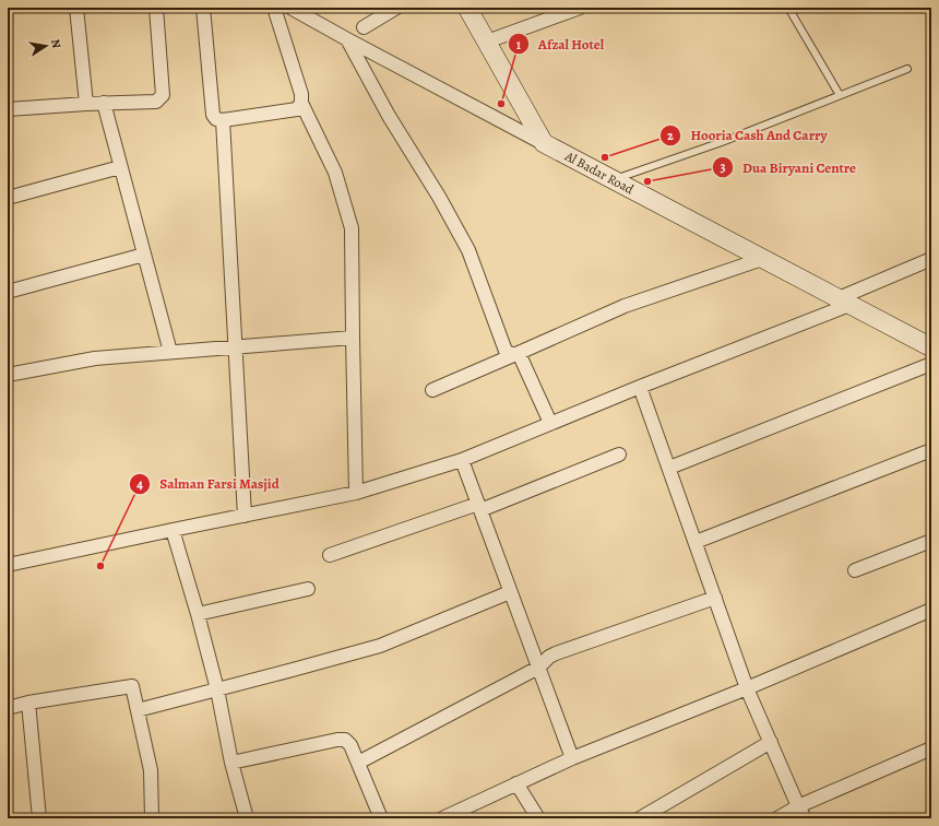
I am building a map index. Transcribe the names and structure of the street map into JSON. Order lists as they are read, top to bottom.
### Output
{
  "streets": {
    "street": ["Al Badar Road"]
  },
  "places": [
    "Afzal Hotel",
    "Hooria Cash And Carry",
    "Dua Biryani Centre",
    "Salman Farsi Masjid"
  ],
  "north": "right"
}
